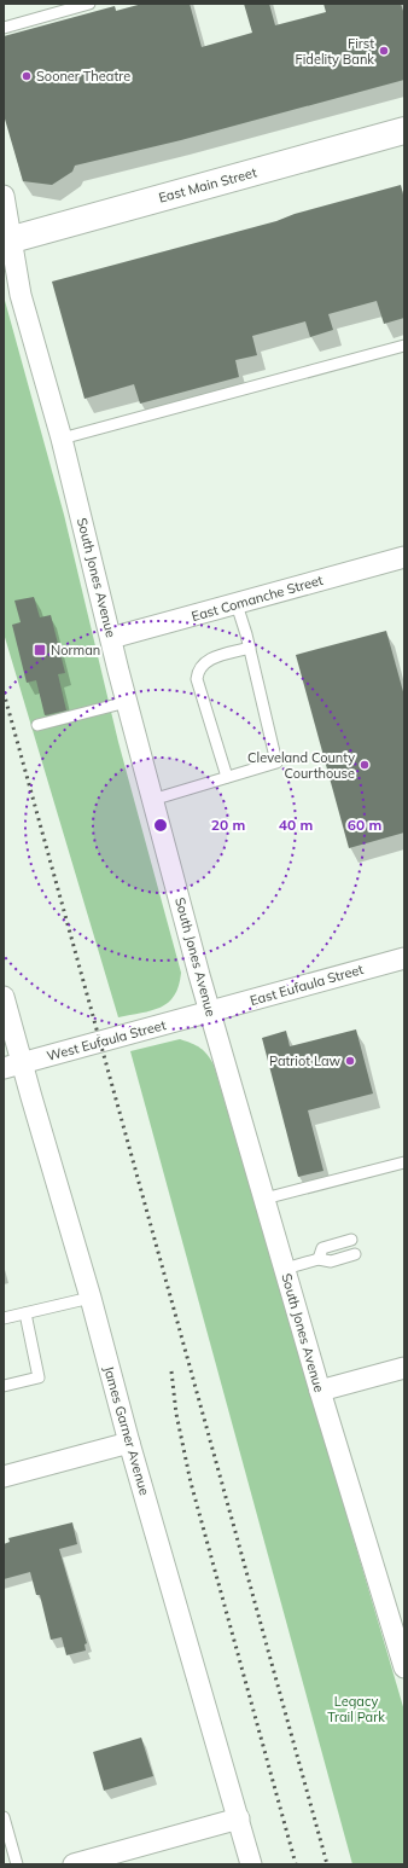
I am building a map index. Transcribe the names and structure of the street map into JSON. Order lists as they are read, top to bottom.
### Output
{
  "streets": {
    "main road": ["East Main Street"],
    "street": [
      "South Jones Avenue",
      "East Comanche Street",
      "East Eufaula Street",
      "West Eufaula Street",
      "James Garner Avenue"
    ]
  },
  "crossings": [
    ["East Main Street", "South Jones Avenue"],
    ["South Jones Avenue", "East Comanche Street"],
    ["South Jones Avenue", "East Eufaula Street"],
    ["South Jones Avenue", "West Eufaula Street"],
    ["East Eufaula Street", "West Eufaula Street"],
    ["West Eufaula Street", "James Garner Avenue"]
  ],
  "parks": ["Legacy Trail Park"],
  "places": {
    "other": [
      "First Fidelity Bank",
      "Sooner Theatre",
      "Cleveland County Courthouse",
      "Patriot Law"
    ],
    "transit": ["Norman"]
  },
  "rings": ["20 m", "40 m", "60 m"]
}
